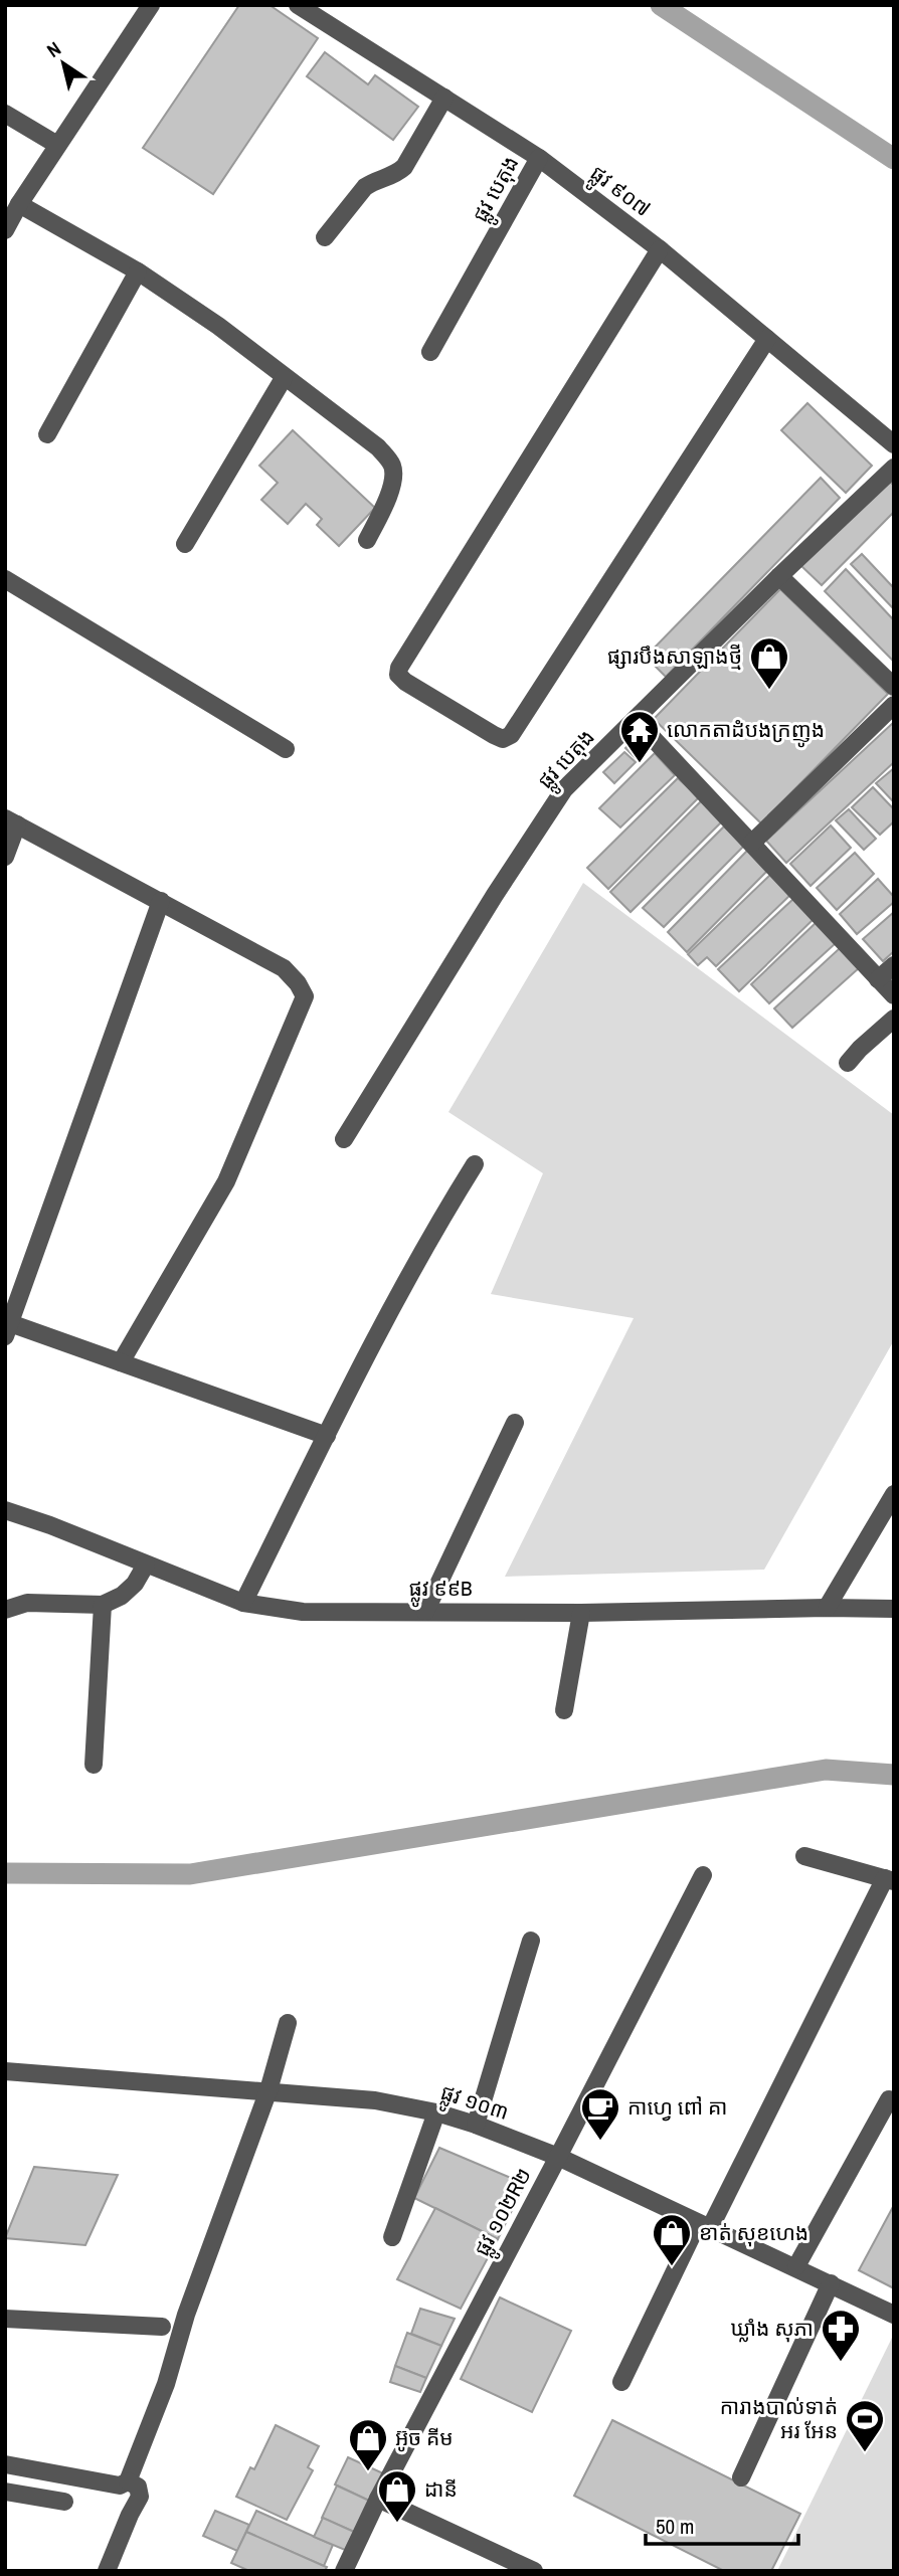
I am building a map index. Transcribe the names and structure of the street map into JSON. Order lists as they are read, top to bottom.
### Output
{
  "streets": {
    "street": [
      "ផ្លូវ បេតុង",
      "ផ្លូវ ៩០៧",
      "ផ្លូវ ៩៩B",
      "ផ្លូវ ១០៣",
      "ផ្លូវ ១០២R២"
    ]
  },
  "crossings": [
    ["ផ្លូវ បេតុង", "ផ្លូវ ៩០៧"],
    ["ផ្លូវ ១០៣", "ផ្លូវ ១០២R២"]
  ],
  "places": {
    "shop": [
      "ផ្សារបឹងសាឡាងថ្មី",
      "ខាត់ សុខហេង",
      "អ៊ូច គីម",
      "ដានី"
    ],
    "temple": ["លោកតាដំបងក្រញូង"],
    "cafe": ["កាហ្វេ ពៅ គា"],
    "pharmacy": ["ឃ្លាំង សុភា"],
    "sports": ["ការាងបាល់ទាត់ អរ អែន"]
  },
  "scale_bar": "50 m",
  "north": "top left"
}
